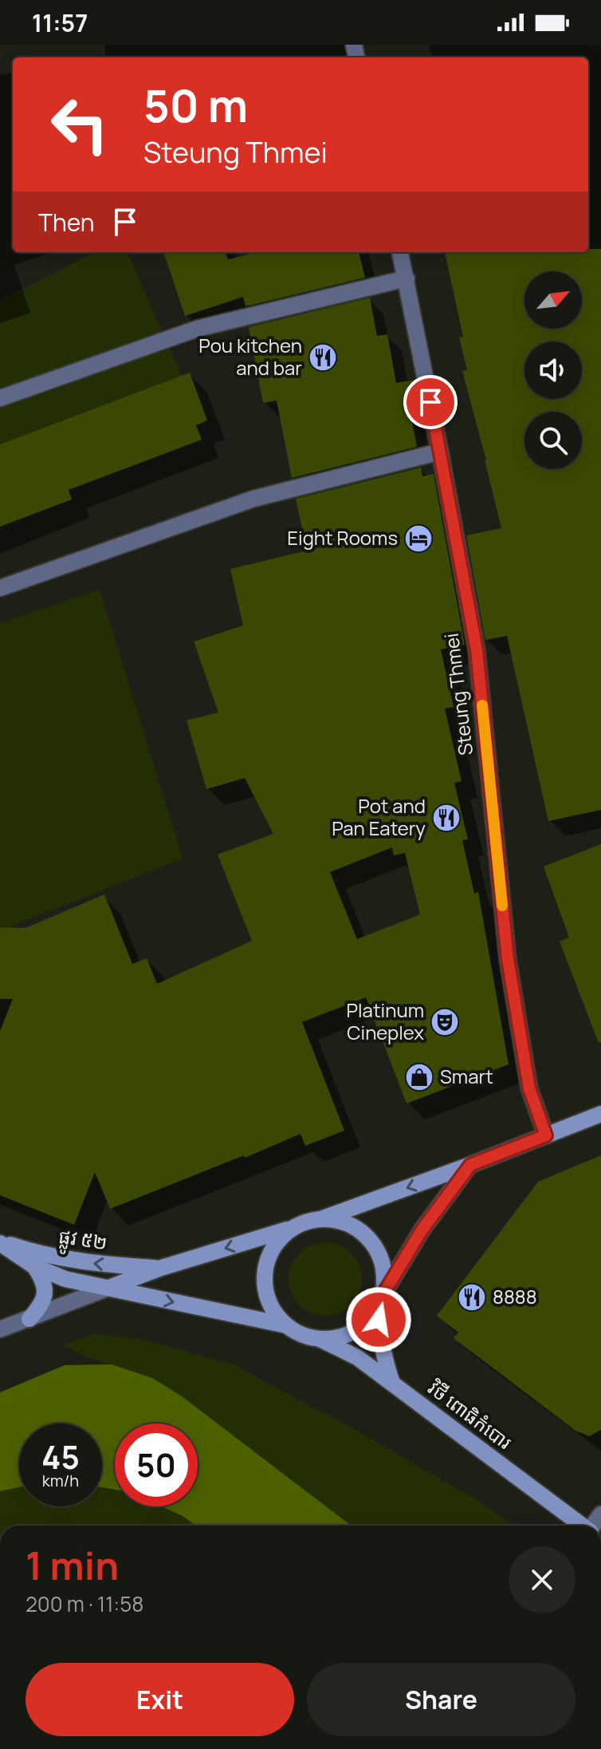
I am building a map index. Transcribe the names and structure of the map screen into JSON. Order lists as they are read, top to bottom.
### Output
{
  "streets": {
    "main road": ["ផ្លូវ ៥២", "វិថី ពោធិកំបោរ"],
    "street": ["Steung Thmei"]
  },
  "crossings": [
    ["ផ្លូវ ៥២", "វិថី ពោធិកំបោរ"]
  ],
  "places": {
    "restaurant": ["Pou kitchen and bar", "Pot and Pan Eatery", "8888"],
    "hotel": ["Eight Rooms"],
    "theatre": ["Platinum Cineplex"],
    "shop": ["Smart"]
  },
  "north": "top right",
  "page": {
    "status": "11:57",
    "turn": ["50 m", "Steung Thmei"],
    "then": "Then",
    "speed": "45 km/h",
    "limit": "50",
    "heading": ["1 min", "200 m · 11:58"],
    "buttons": ["Exit", "Share"]
  }
}
